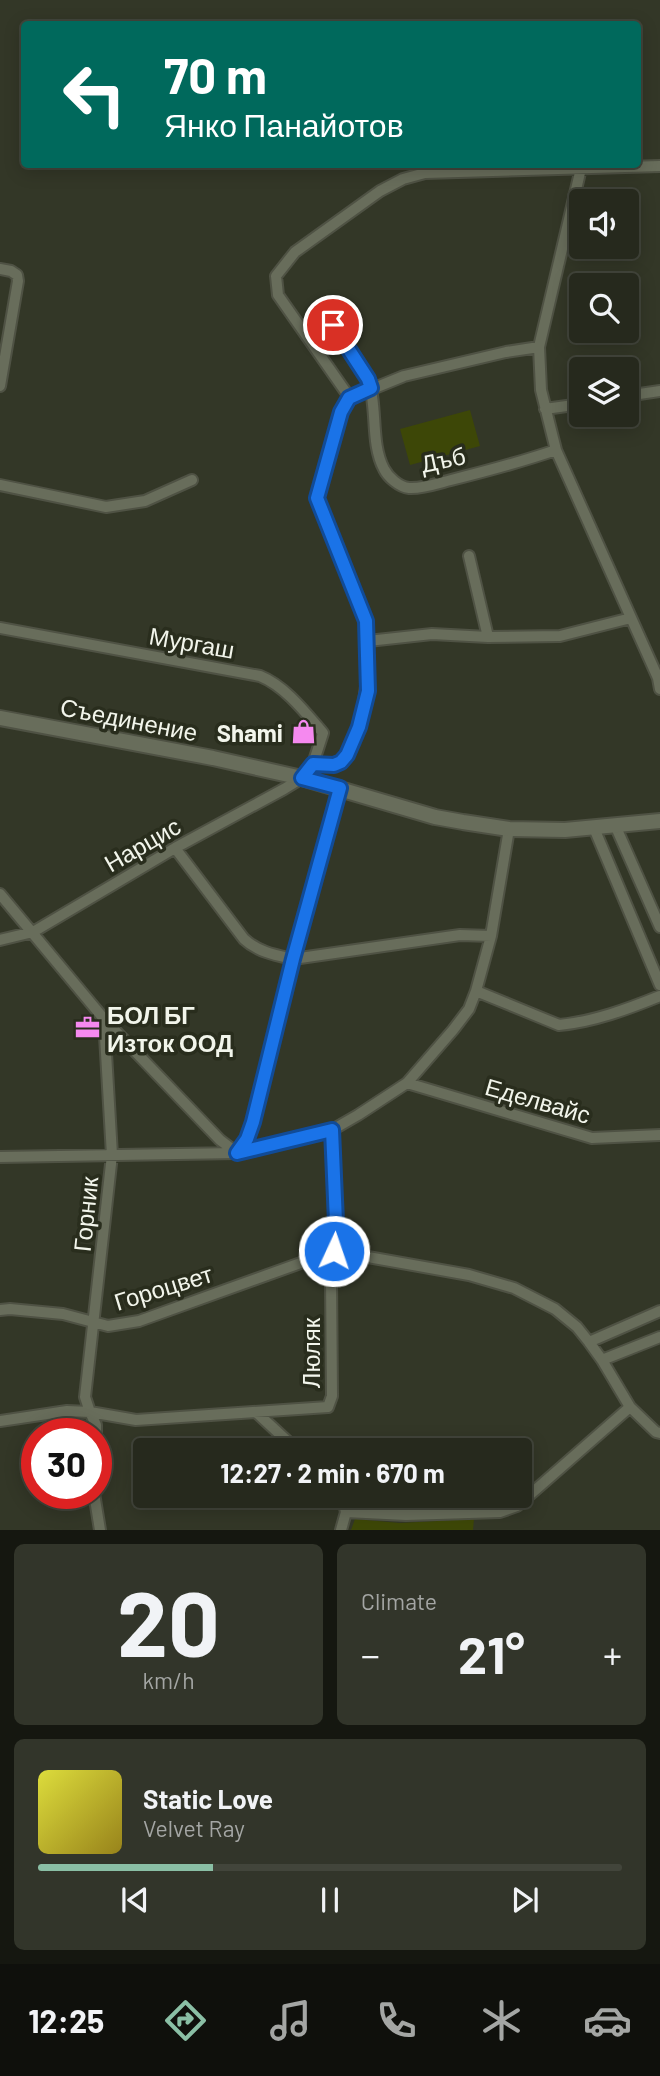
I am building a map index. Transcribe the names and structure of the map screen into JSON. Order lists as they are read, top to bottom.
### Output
{
  "streets": {
    "street": [
      "Дъб",
      "Мургаш",
      "Съединение",
      "Нарцис",
      "Еделвайс",
      "Горник",
      "Гороцвет",
      "Люляк"
    ]
  },
  "crossings": [
    ["Съединение", "Нарцис"],
    ["Горник", "Гороцвет"],
    ["Гороцвет", "Люляк"]
  ],
  "places": {
    "shop": ["Shami"],
    "office": ["БОЛ БГ Изток ООД"]
  },
  "page": {
    "turn": ["70 m", "Янко Панайотов"],
    "limit": "30",
    "trip": "12:27 · 2 min · 670 m",
    "tile": [
      ["20", "km/h"],
      "Climate"
    ],
    "heat": ["−", "21°", "+"],
    "song": ["Static Love", "Velvet Ray"],
    "tabs": "12:25"
  }
}
